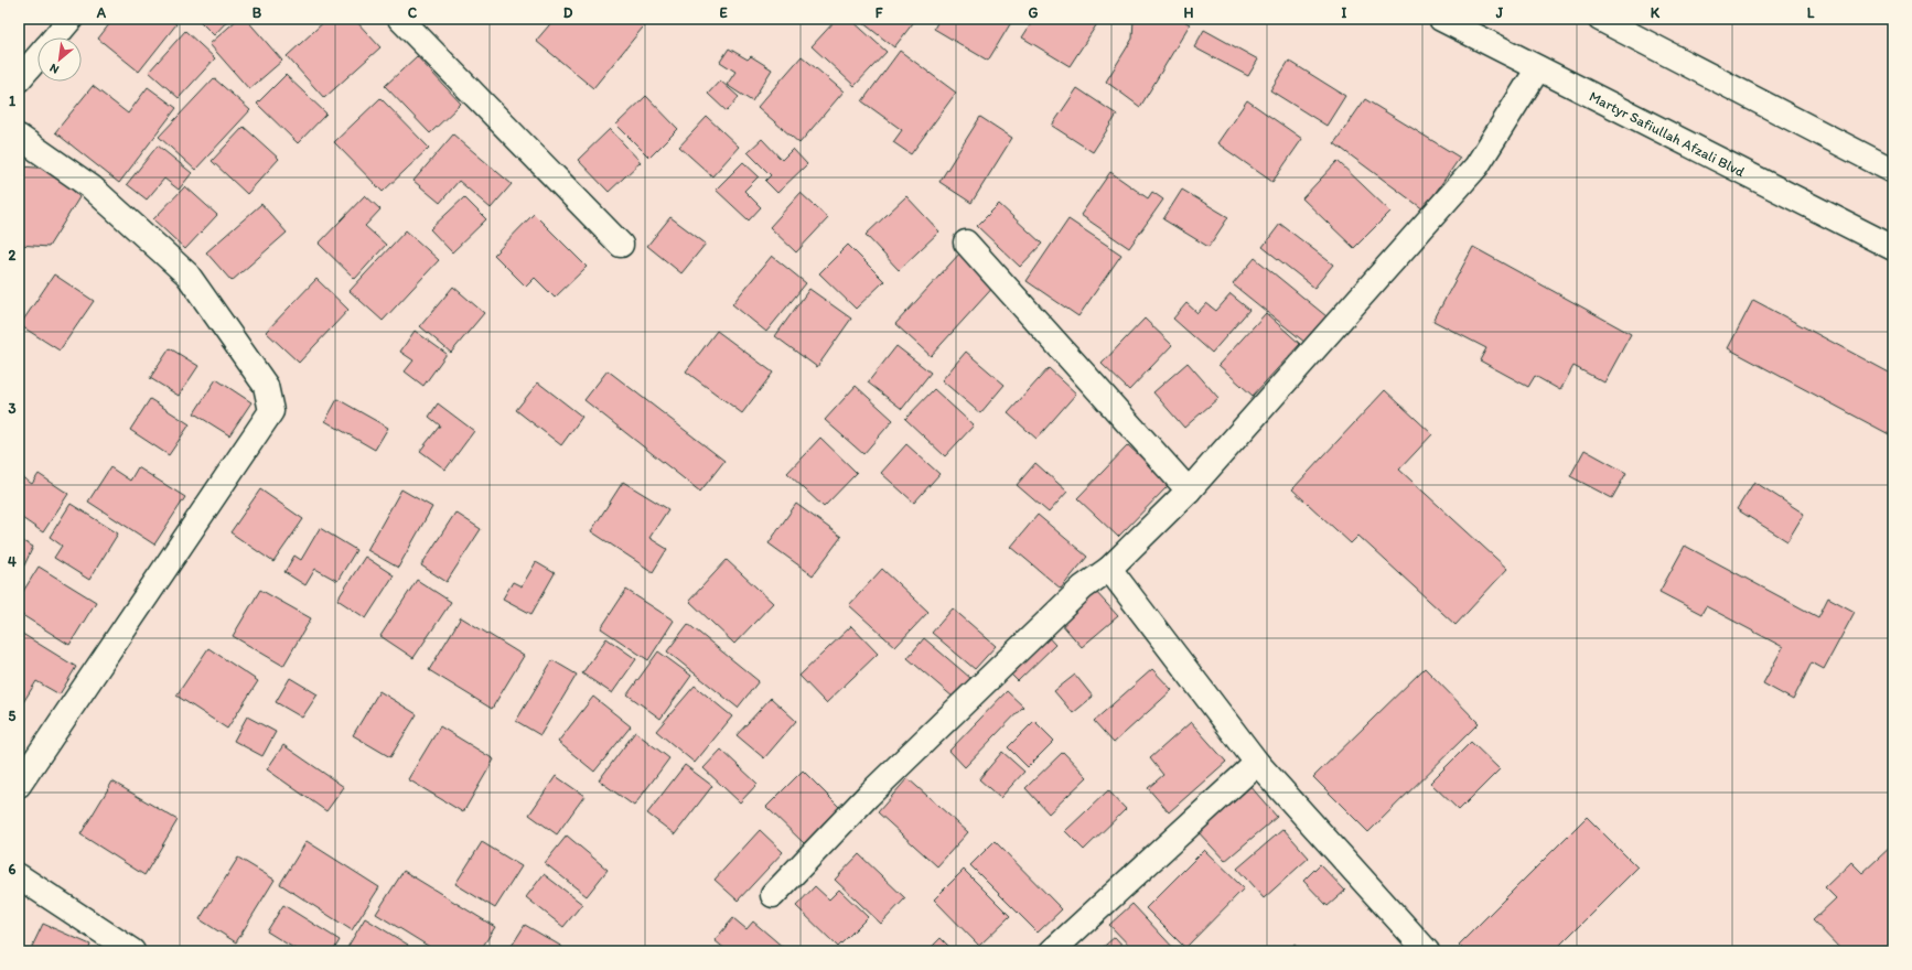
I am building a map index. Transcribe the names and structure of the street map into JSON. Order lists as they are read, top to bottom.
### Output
{
  "streets": {
    "street": ["Martyr Safiullah Afzali Blvd"]
  },
  "north": "bottom left",
  "grid": {
    "columns": [
      "A",
      "B",
      "C",
      "D",
      "E",
      "F",
      "G",
      "H",
      "I",
      "J",
      "K",
      "L"
    ],
    "rows": [
      "1",
      "2",
      "3",
      "4",
      "5",
      "6"
    ]
  }
}
